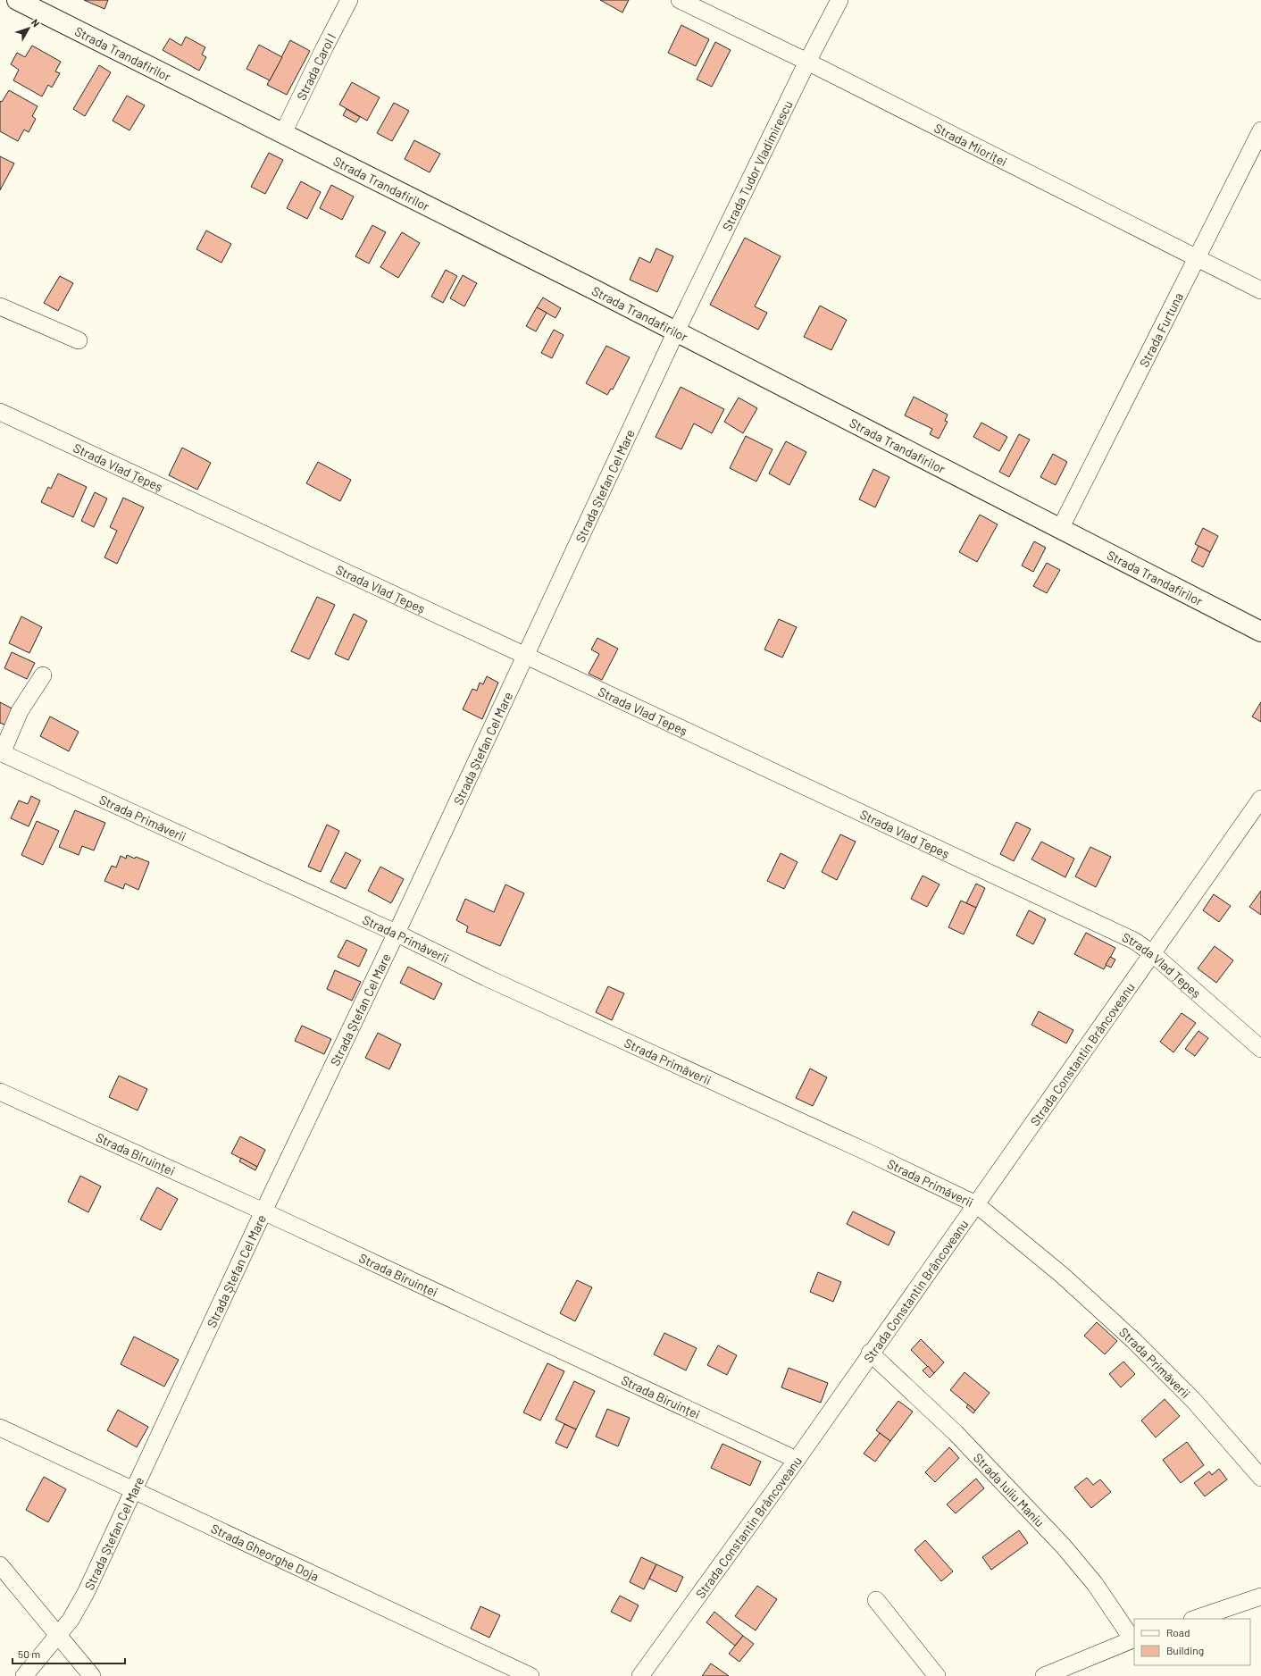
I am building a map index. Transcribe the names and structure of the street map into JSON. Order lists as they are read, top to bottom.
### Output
{
  "streets": {
    "main road": ["Strada Trandafirilor"],
    "street": [
      "Strada Carol I",
      "Strada Mioriței",
      "Strada Tudor Vladimirescu",
      "Strada Furtuna",
      "Strada Vlad Țepeș",
      "Strada Ștefan Cel Mare",
      "Strada Primăverii",
      "Strada Constantin Brâncoveanu",
      "Strada Biruinței",
      "Strada Iuliu Maniu",
      "Strada Gheorghe Doja"
    ]
  },
  "crossings": [
    ["Strada Trandafirilor", "Strada Carol I"],
    ["Strada Trandafirilor", "Strada Tudor Vladimirescu"],
    ["Strada Trandafirilor", "Strada Furtuna"],
    ["Strada Trandafirilor", "Strada Ștefan Cel Mare"],
    ["Strada Mioriței", "Strada Tudor Vladimirescu"],
    ["Strada Mioriței", "Strada Furtuna"],
    ["Strada Tudor Vladimirescu", "Strada Ștefan Cel Mare"],
    ["Strada Vlad Țepeș", "Strada Ștefan Cel Mare"],
    ["Strada Vlad Țepeș", "Strada Constantin Brâncoveanu"],
    ["Strada Ștefan Cel Mare", "Strada Primăverii"],
    ["Strada Ștefan Cel Mare", "Strada Biruinței"],
    ["Strada Ștefan Cel Mare", "Strada Gheorghe Doja"],
    ["Strada Primăverii", "Strada Constantin Brâncoveanu"],
    ["Strada Constantin Brâncoveanu", "Strada Biruinței"],
    ["Strada Constantin Brâncoveanu", "Strada Iuliu Maniu"]
  ],
  "legend": ["Road", "Building"],
  "scale_bar": "50 m",
  "north": "top right"
}
